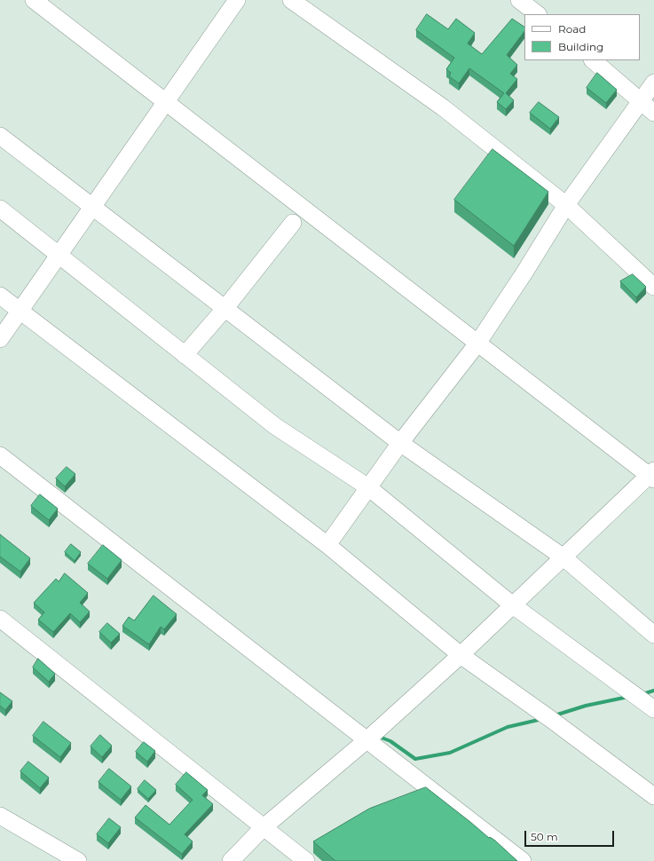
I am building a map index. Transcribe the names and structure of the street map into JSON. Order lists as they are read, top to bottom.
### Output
{
  "legend": ["Road", "Building"],
  "scale_bar": "50 m"
}
